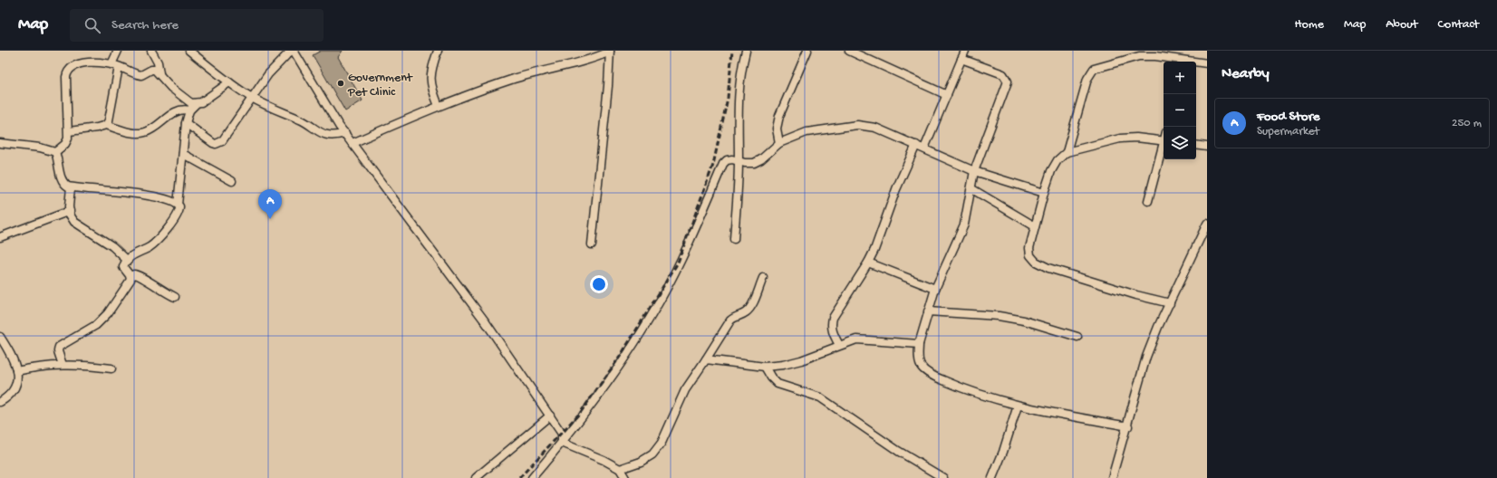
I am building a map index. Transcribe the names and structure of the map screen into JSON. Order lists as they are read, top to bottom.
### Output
{
  "places": ["Government Pet Clinic"],
  "page": {
    "header": "Map",
    "search": "Search here",
    "nav": [
      "Home",
      "Map",
      "About",
      "Contact"
    ],
    "heading": "Nearby",
    "map_buttons": ["+", "−"],
    "list": [
      {
        "mark": "A",
        "name": "Food Store",
        "note": "Supermarket",
        "value": "250 m"
      }
    ],
    "pins": "A"
  }
}
